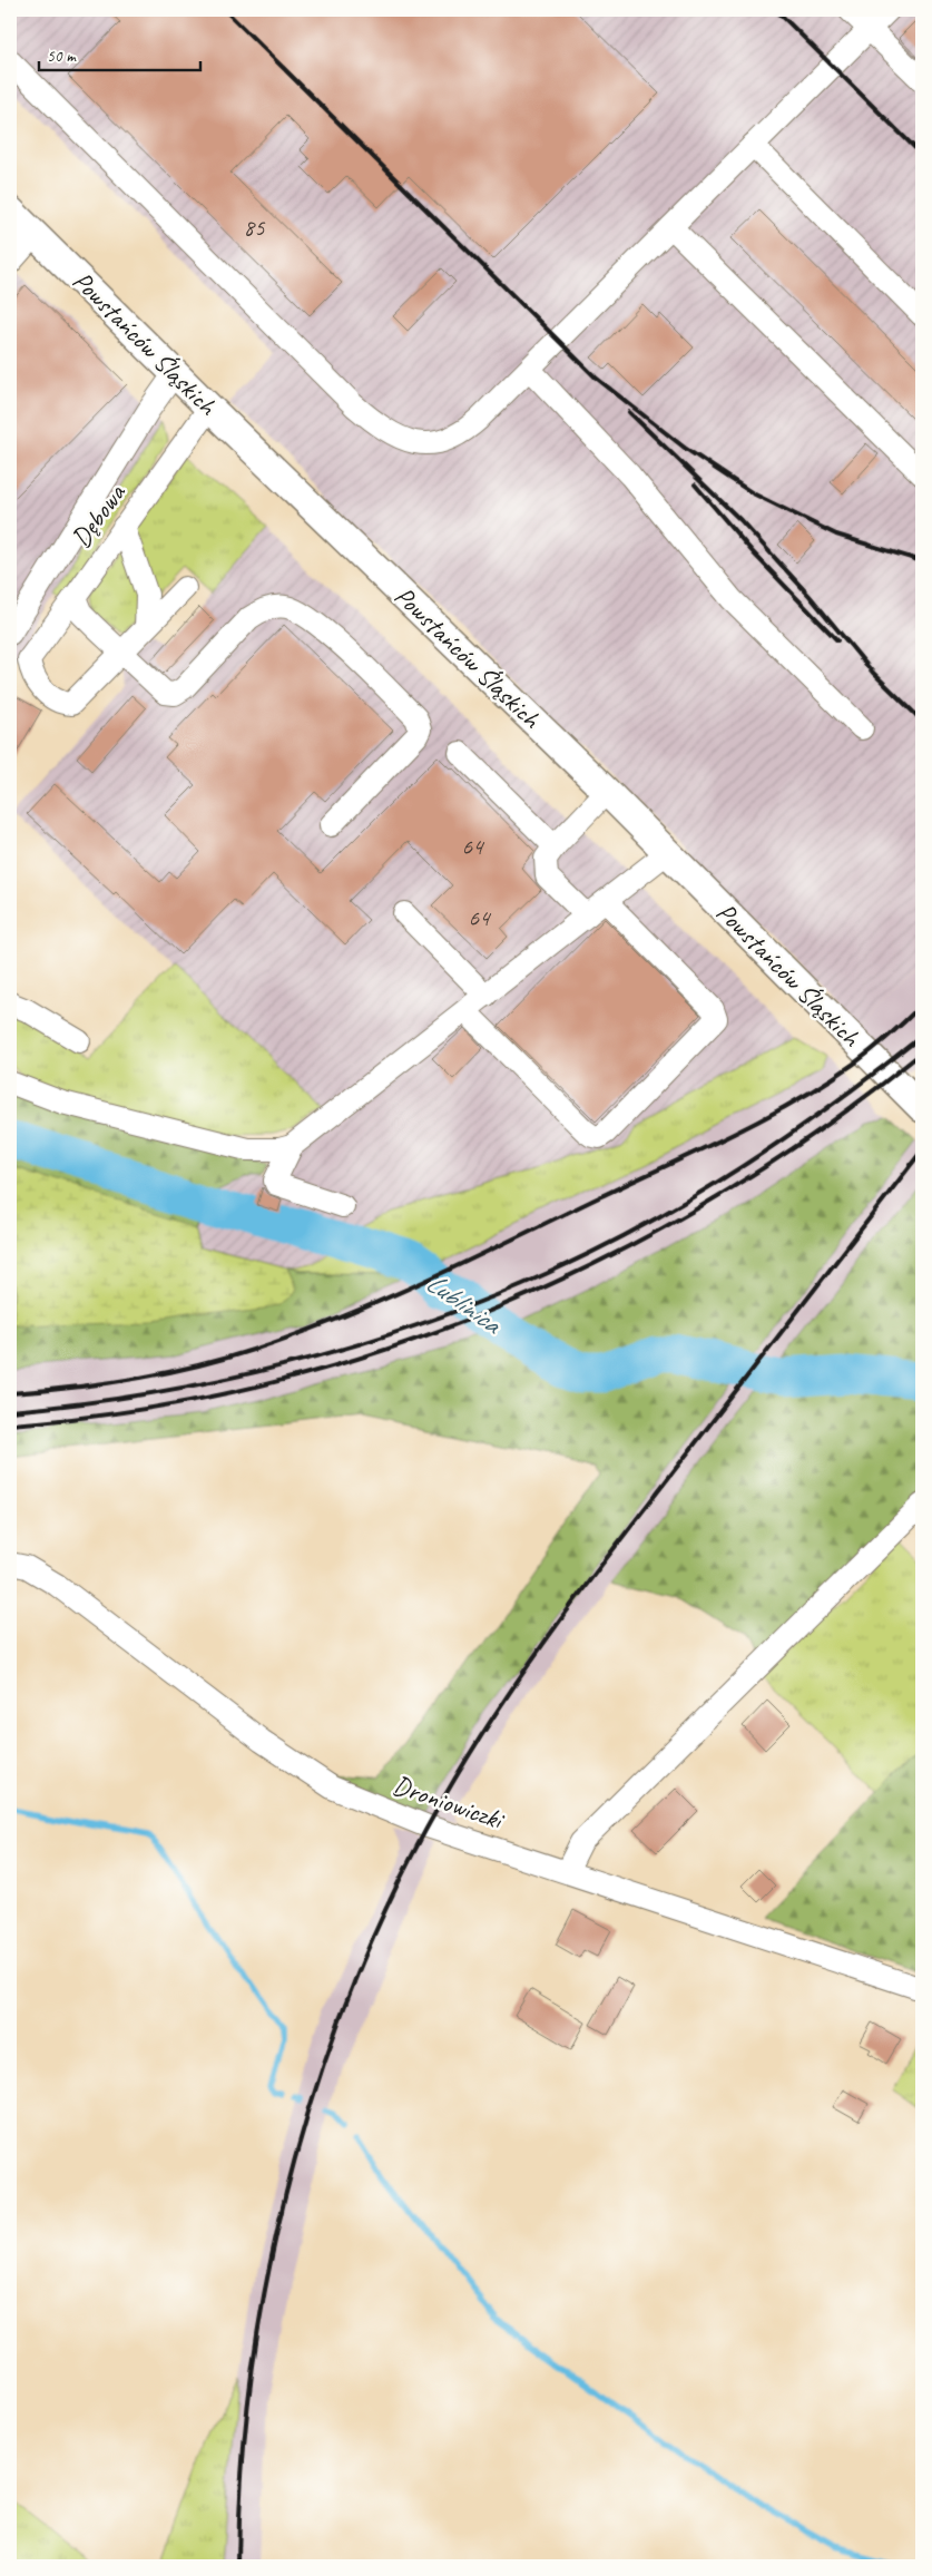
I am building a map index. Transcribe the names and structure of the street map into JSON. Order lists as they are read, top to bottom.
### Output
{
  "streets": {
    "main road": ["Powstańców Śląskich"],
    "street": ["Dębowa", "Droniowiczki"]
  },
  "crossings": [
    ["Powstańców Śląskich", "Dębowa"]
  ],
  "water": ["Lublinica"],
  "house_numbers": ["85", "64", "64"],
  "scale_bar": "50 m"
}
